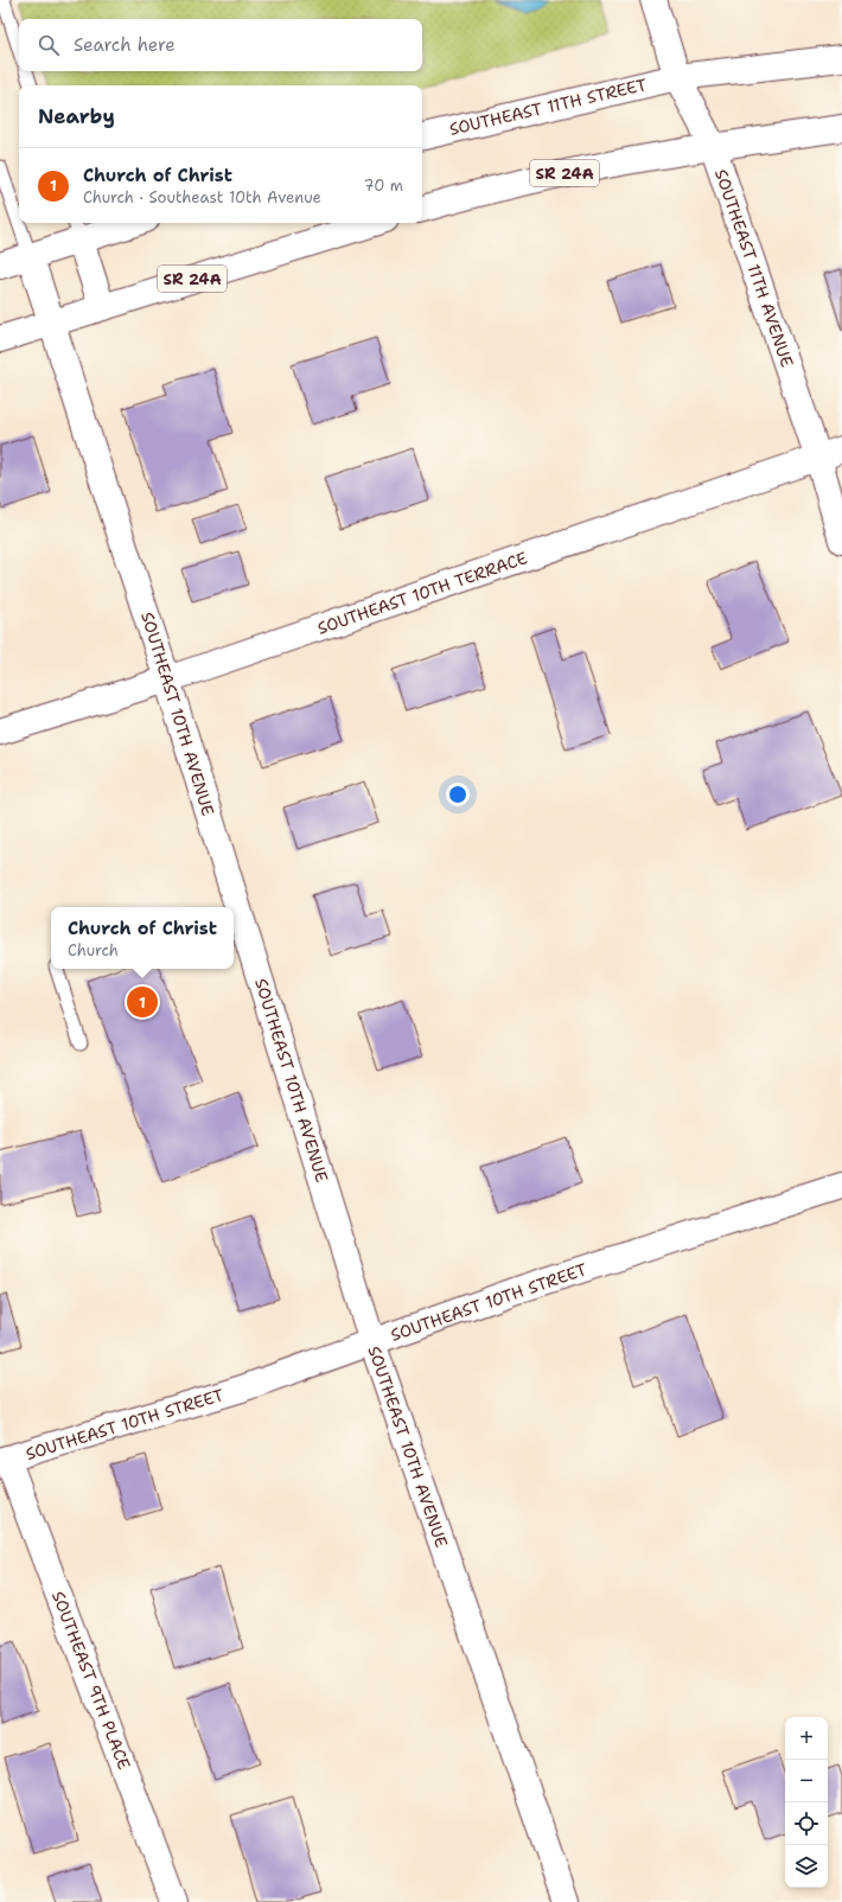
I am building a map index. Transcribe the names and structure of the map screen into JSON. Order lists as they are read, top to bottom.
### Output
{
  "streets": {
    "main road": [
      "SOUTHEAST 11TH STREET",
      "SR 24A",
      "SOUTHEAST 11TH AVENUE",
      "SOUTHEAST 10TH TERRACE",
      "SOUTHEAST 10TH AVENUE",
      "SOUTHEAST 10TH STREET",
      "SOUTHEAST 9TH PLACE"
    ]
  },
  "crossings": [
    ["SOUTHEAST 11TH STREET", "SOUTHEAST 11TH AVENUE"],
    ["SR 24A", "SOUTHEAST 11TH AVENUE"],
    ["SR 24A", "SOUTHEAST 10TH AVENUE"],
    ["SOUTHEAST 11TH AVENUE", "SOUTHEAST 10TH TERRACE"],
    ["SOUTHEAST 10TH TERRACE", "SOUTHEAST 10TH AVENUE"],
    ["SOUTHEAST 10TH AVENUE", "SOUTHEAST 10TH STREET"],
    ["SOUTHEAST 10TH STREET", "SOUTHEAST 9TH PLACE"]
  ],
  "page": {
    "search": "Search here",
    "heading": "Nearby",
    "list": [
      {
        "mark": "1",
        "name": "Church of Christ",
        "note": "Church · Southeast 10th Avenue",
        "value": "70 m"
      }
    ],
    "popup": ["Church of Christ", "Church"],
    "pins": "1",
    "map_buttons": ["+", "−"]
  }
}
